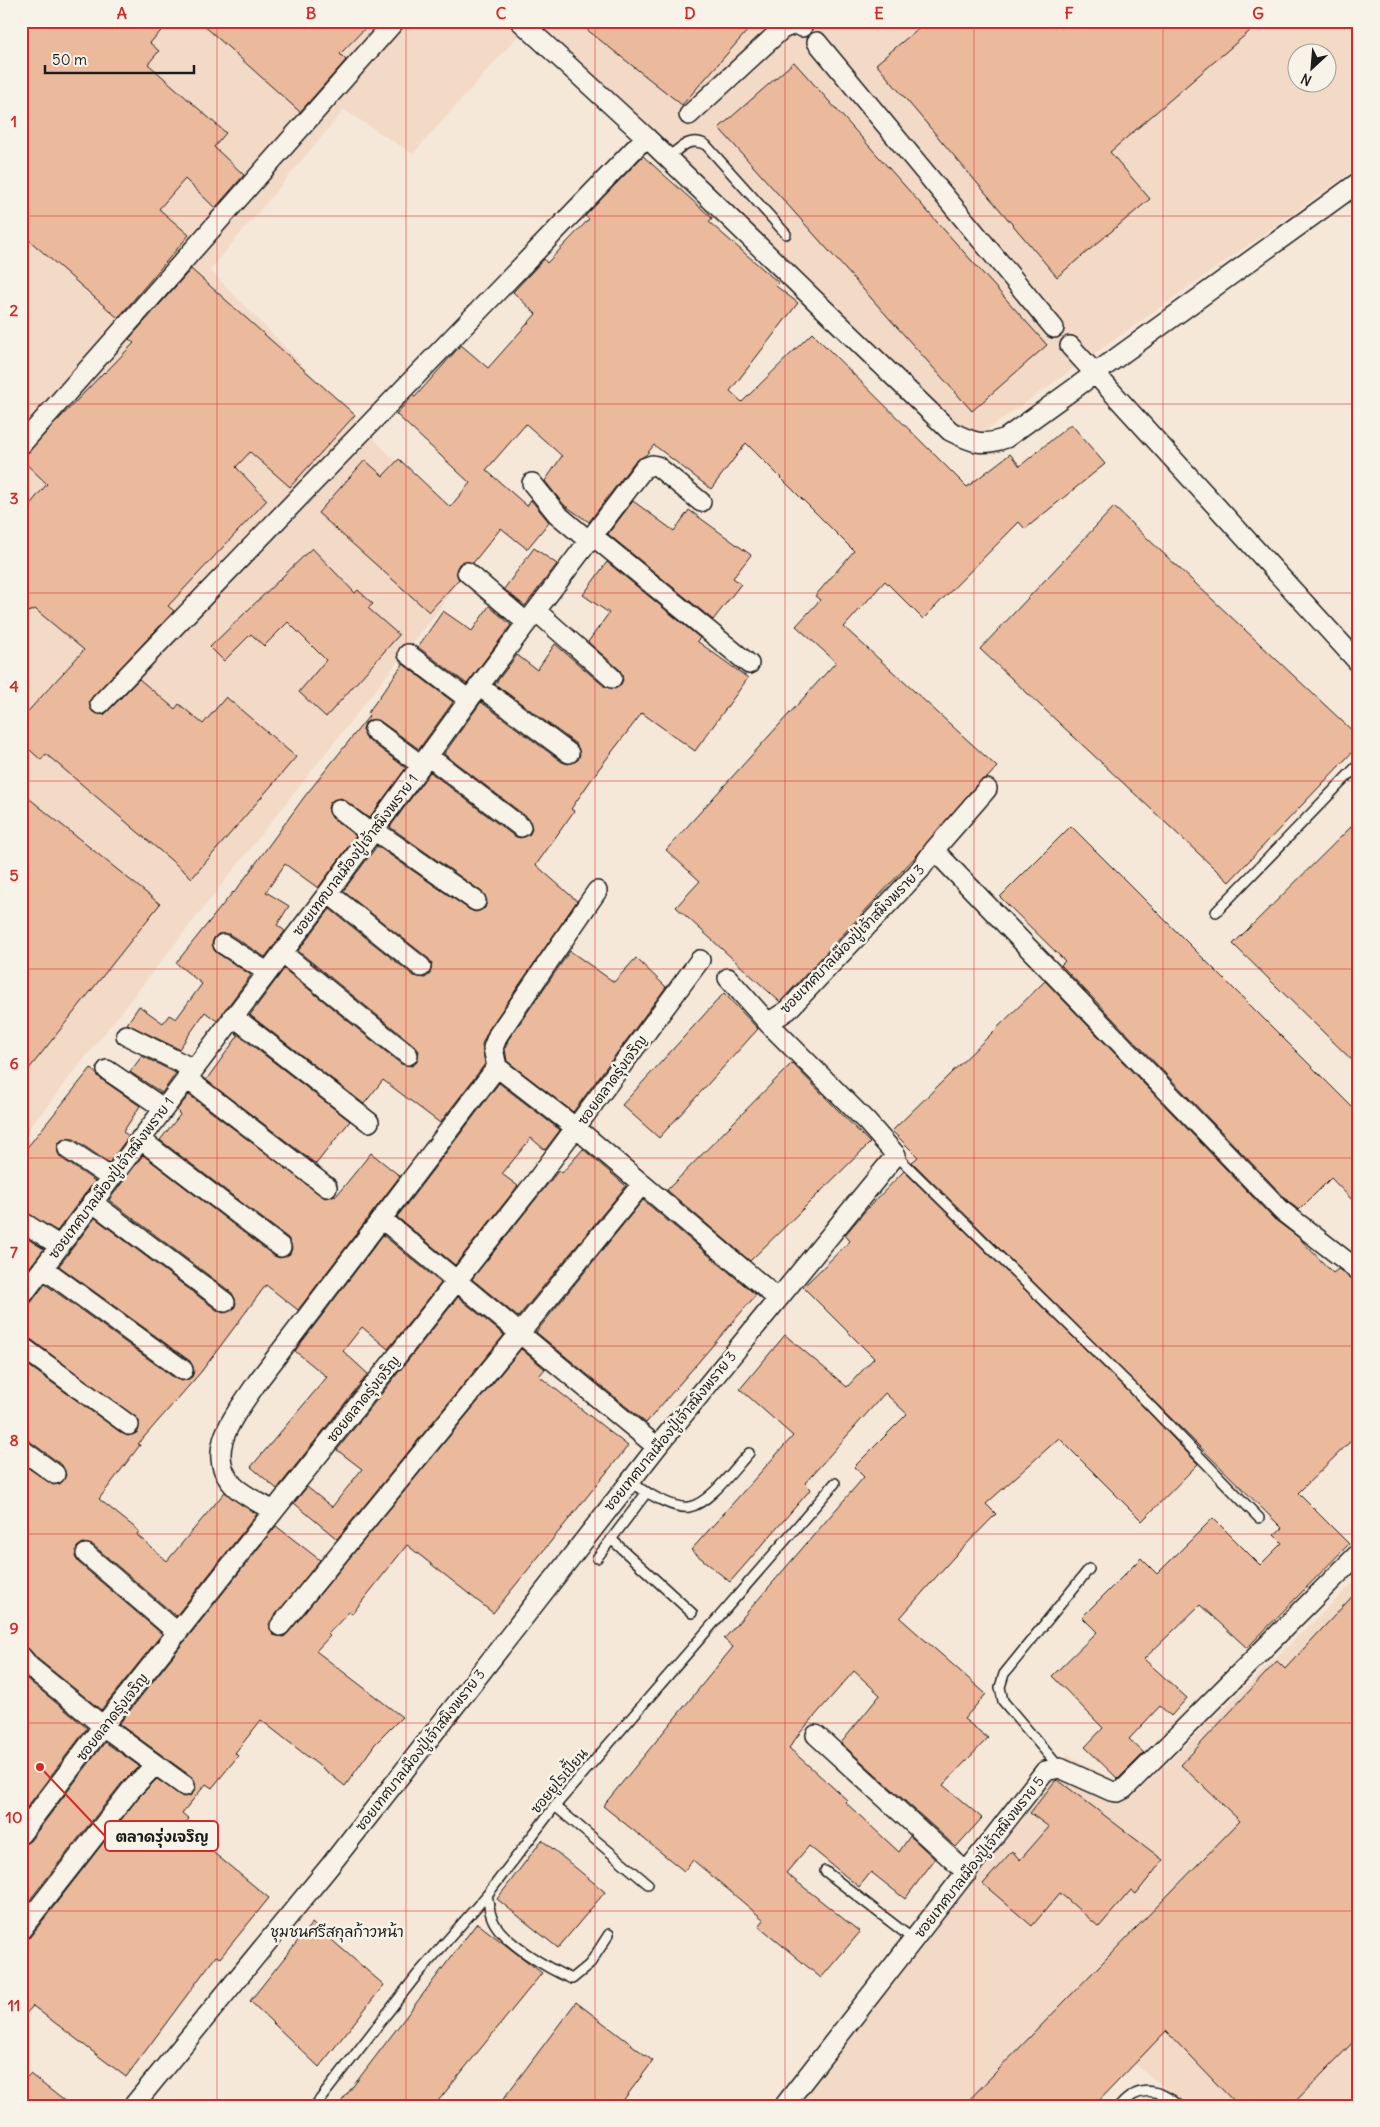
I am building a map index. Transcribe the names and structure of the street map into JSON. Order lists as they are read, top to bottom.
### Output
{
  "streets": {
    "street": [
      "ซอยเทศบาลเมืองปู่เจ้าสมิงพราย 1",
      "ซอยเทศบาลเมืองปู่เจ้าสมิงพราย 3",
      "ซอยตลาดรุ่งเจริญ",
      "ซอยเทศบาลเมืองปู่เจ้าสมิงพราย 5"
    ],
    "lane": ["ซอยยูโรเปี้ยน"]
  },
  "districts": ["ชุมชนศรีสกุลก้าวหน้า"],
  "places": ["ตลาดรุ่งเจริญ"],
  "scale_bar": "50 m",
  "north": "bottom left",
  "grid": {
    "columns": [
      "A",
      "B",
      "C",
      "D",
      "E",
      "F",
      "G"
    ],
    "rows": [
      "1",
      "2",
      "3",
      "4",
      "5",
      "6",
      "7",
      "8",
      "9",
      "10",
      "11"
    ]
  }
}
